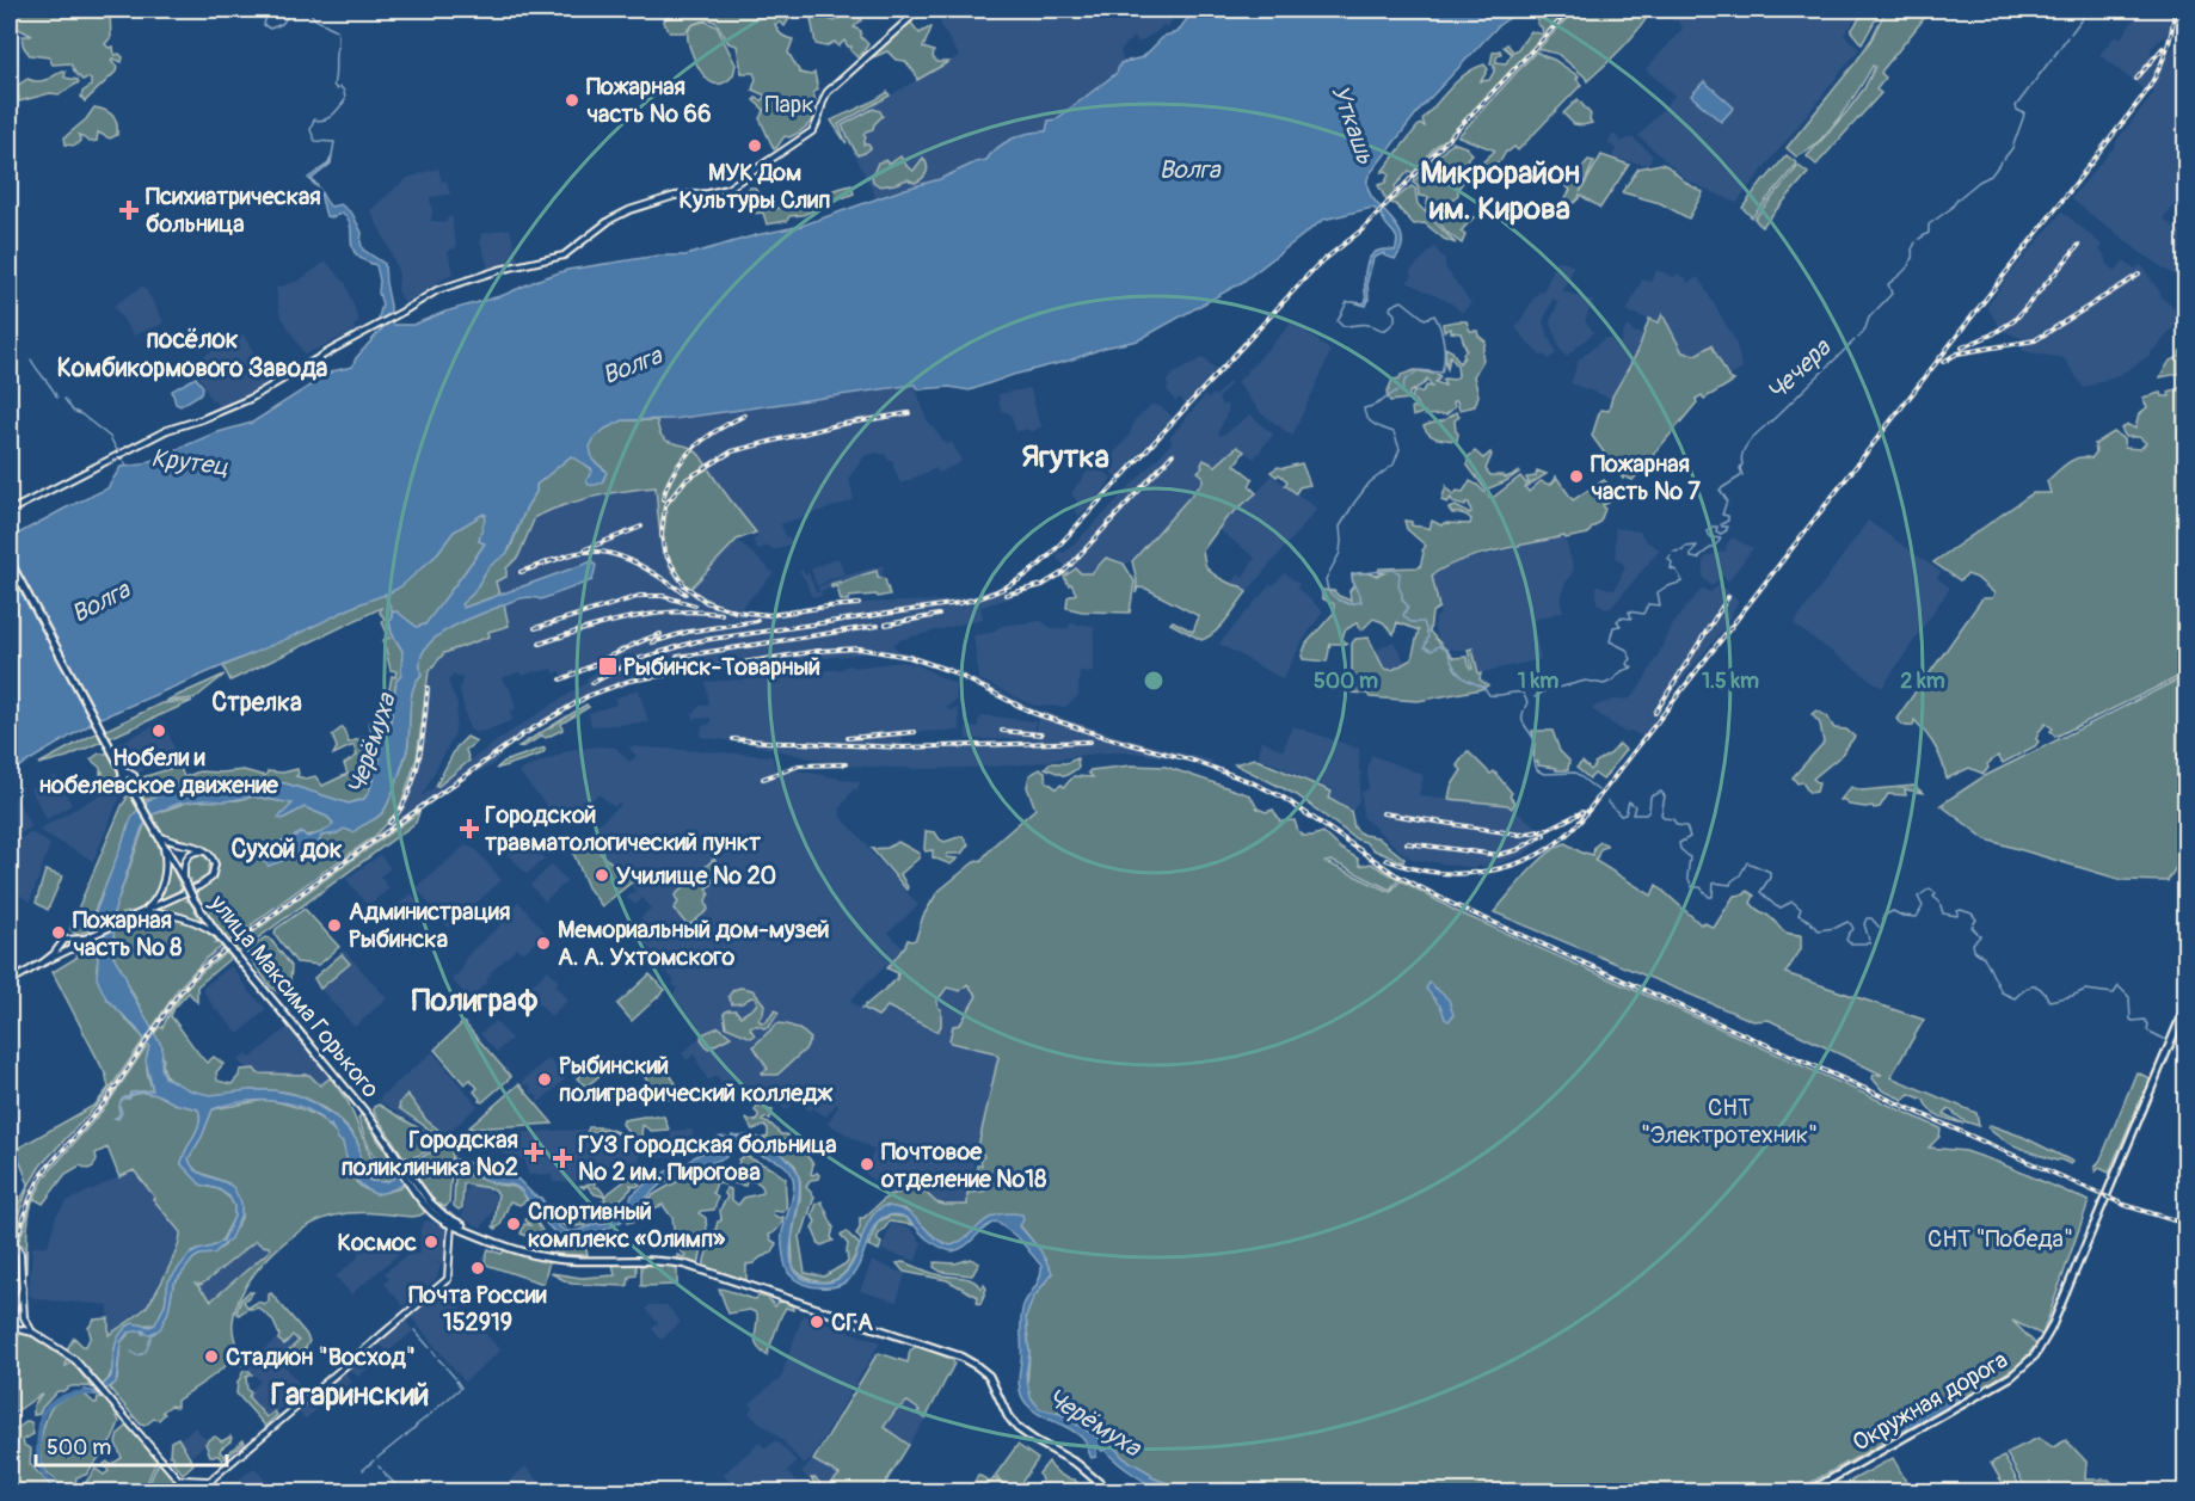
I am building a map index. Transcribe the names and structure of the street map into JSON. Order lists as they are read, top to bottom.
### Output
{
  "streets": {
    "main road": ["улица Максима Горького", "Окружная дорога"]
  },
  "districts": [
    "Микрорайон им. Кирова",
    "посёлок Комбикормового Завода",
    "Ягутка",
    "Стрелка",
    "Сухой док",
    "Полиграф",
    "Гагаринский"
  ],
  "water": [
    "Уткашь",
    "Волга",
    "Чечера",
    "Крутец",
    "Черёмуха"
  ],
  "parks": ["Парк", "СНТ \"Электротехник\"", "СНТ \"Победа\""],
  "places": {
    "other": [
      "Пожарная часть № 66",
      "МУК Дом Культуры Слип",
      "Пожарная часть № 7",
      "Нобели и нобелевское движение",
      "Училище № 20",
      "Администрация Рыбинска",
      "Пожарная часть № 8",
      "Мемориальный дом-музей А. А. Ухтомского",
      "Рыбинский полиграфический колледж",
      "Почтовое отделение №18",
      "Спортивный комплекс «Олимп»",
      "Космос",
      "Почта России 152919",
      "СГА",
      "Стадион \"Восход\""
    ],
    "health": [
      "Психиатрическая больница",
      "Городской травматологический пункт",
      "Городская поликлиника №2",
      "ГУЗ Городская больница № 2 им. Пирогова"
    ],
    "transit": ["Рыбинск-Товарный"]
  },
  "scale_bar": "500 m",
  "rings": [
    "500 m",
    "1 km",
    "1.5 km",
    "2 km"
  ]
}
